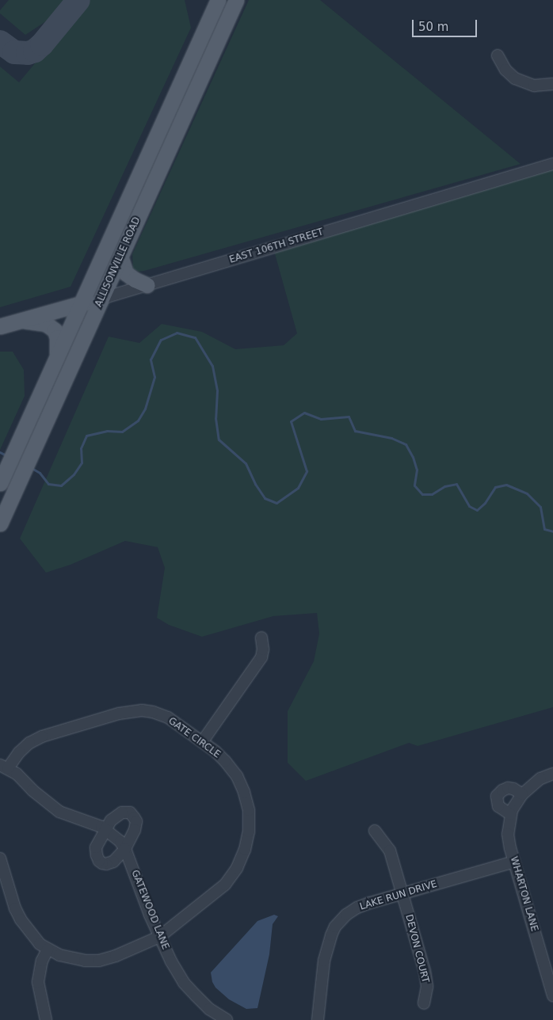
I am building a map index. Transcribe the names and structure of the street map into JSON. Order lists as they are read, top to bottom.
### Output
{
  "streets": {
    "main road": ["EAST 106TH STREET", "ALLISONVILLE ROAD"],
    "street": [
      "GATE CIRCLE",
      "WHARTON LANE",
      "LAKE RUN DRIVE",
      "GATEWOOD LANE",
      "DEVON COURT"
    ]
  },
  "crossings": [
    ["EAST 106TH STREET", "ALLISONVILLE ROAD"],
    ["GATE CIRCLE", "GATEWOOD LANE"],
    ["WHARTON LANE", "LAKE RUN DRIVE"],
    ["LAKE RUN DRIVE", "DEVON COURT"]
  ],
  "scale_bar": "50 m"
}
